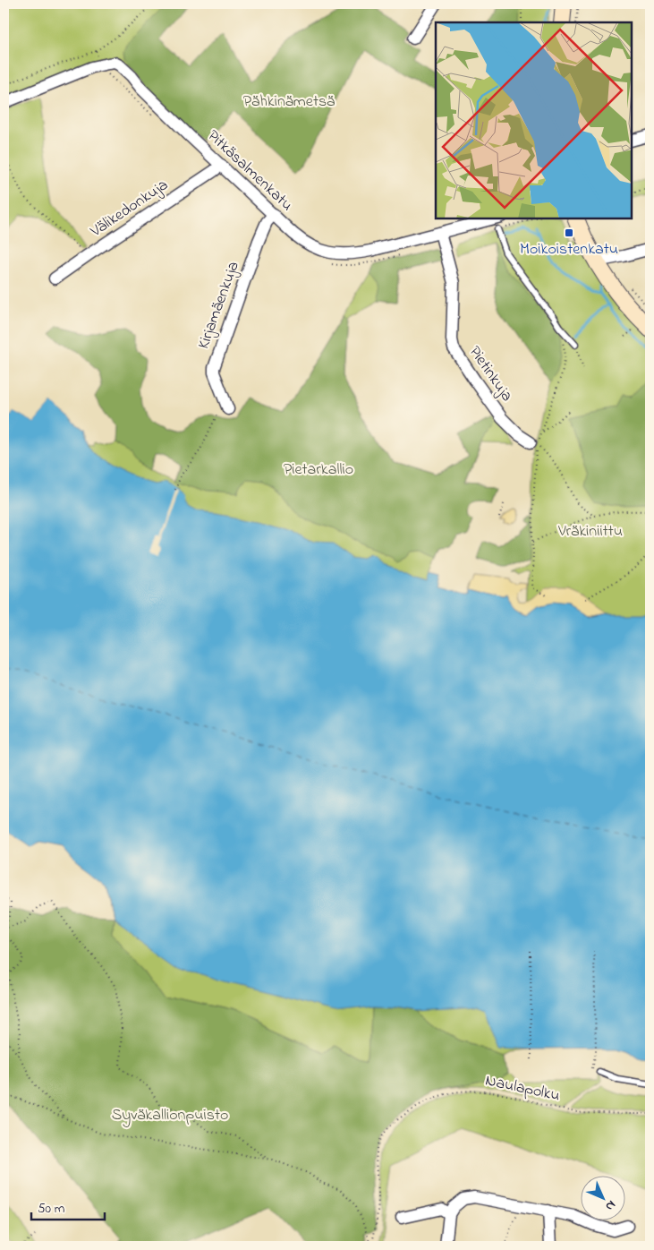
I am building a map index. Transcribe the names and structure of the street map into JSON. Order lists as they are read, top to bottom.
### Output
{
  "streets": {
    "street": [
      "Pitkäsalmenkatu",
      "Välikedonkuja",
      "Kirjamäenkuja",
      "Pietinkuja"
    ],
    "path": ["Naulapolku"]
  },
  "crossings": [
    ["Pitkäsalmenkatu", "Välikedonkuja"],
    ["Pitkäsalmenkatu", "Kirjamäenkuja"],
    ["Pitkäsalmenkatu", "Pietinkuja"]
  ],
  "parks": [
    "Pähkinämetsä",
    "Pietarkallio",
    "Vräkiniittu",
    "Syväkallionpuisto"
  ],
  "places": {
    "transit": ["Moikoistenkatu"]
  },
  "scale_bar": "50 m",
  "north": "bottom right"
}
